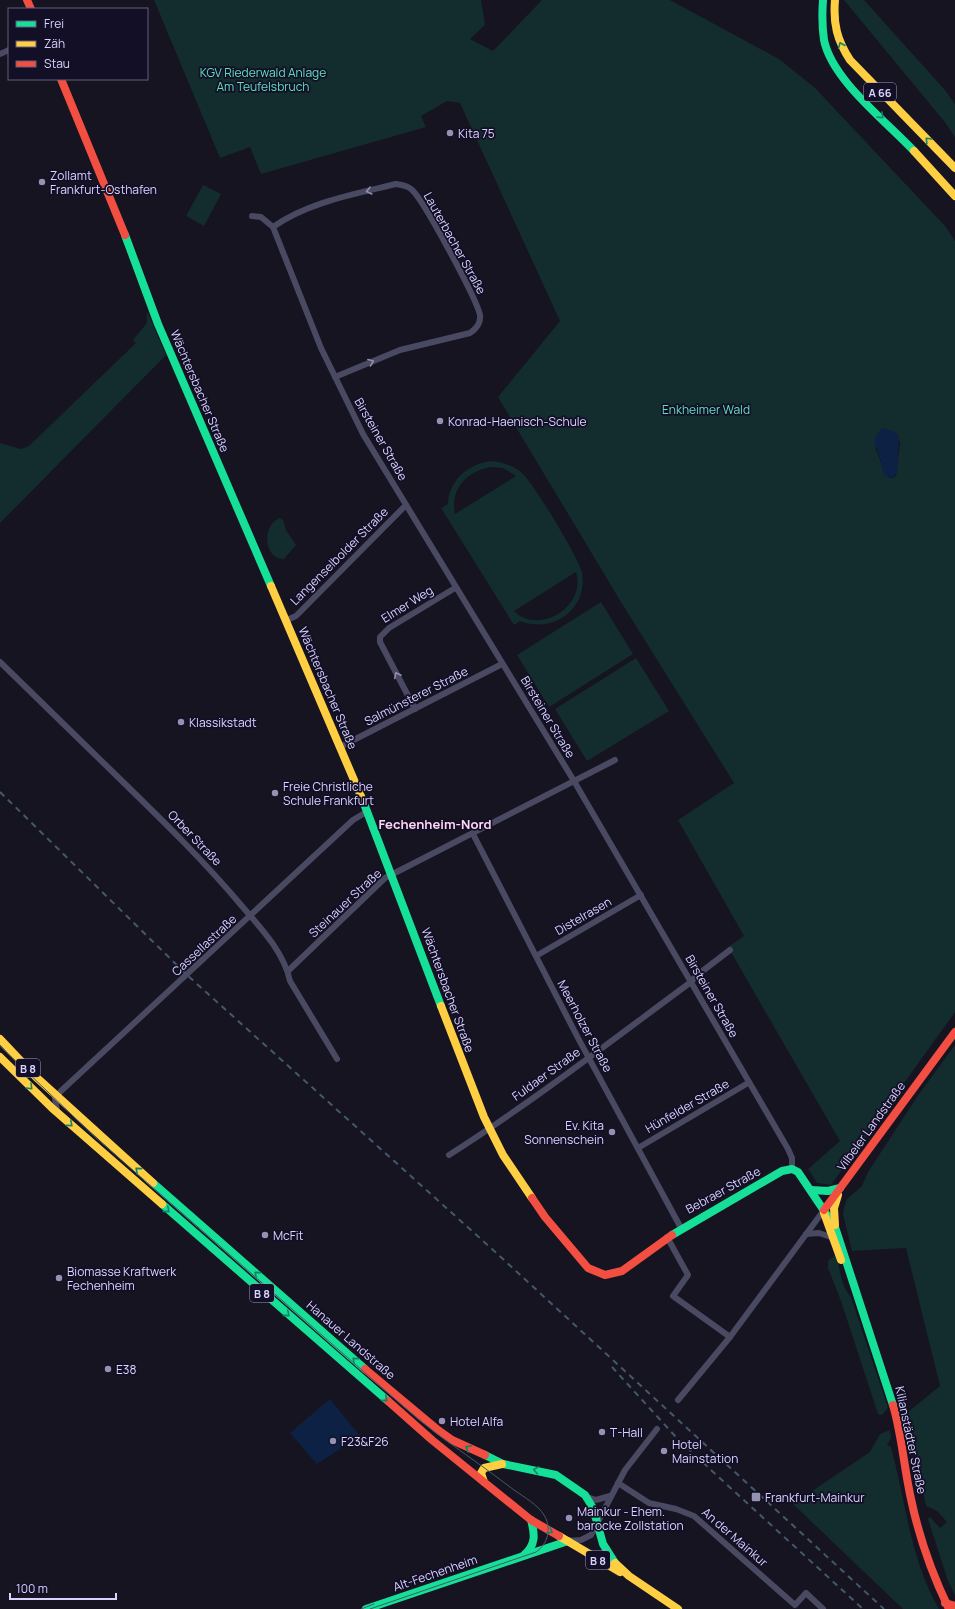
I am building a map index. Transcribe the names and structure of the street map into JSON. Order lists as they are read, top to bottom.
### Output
{
  "streets": {
    "main road": [
      "A 66",
      "Wächtersbacher Straße",
      "B 8",
      "Vilbeler Landstraße",
      "Bebraer Straße",
      "Hanauer Landstraße",
      "Kilianstädter Straße",
      "Alt-Fechenheim"
    ],
    "street": [
      "Lauterbacher Straße",
      "Birsteiner Straße",
      "Langenselbolder Straße",
      "Elmer Weg",
      "Salmünsterer Straße",
      "Orber Straße",
      "Steinauer Straße",
      "Distelrasen",
      "Cassellastraße",
      "Meerholzer Straße",
      "Fuldaer Straße",
      "Hünfelder Straße",
      "An der Mainkur"
    ]
  },
  "crossings": [
    ["Lauterbacher Straße", "Birsteiner Straße"],
    ["Wächtersbacher Straße", "Langenselbolder Straße"],
    ["Wächtersbacher Straße", "Salmünsterer Straße"],
    ["Wächtersbacher Straße", "Steinauer Straße"],
    ["Wächtersbacher Straße", "Cassellastraße"],
    ["Wächtersbacher Straße", "Fuldaer Straße"],
    ["Wächtersbacher Straße", "Bebraer Straße"],
    ["Birsteiner Straße", "Langenselbolder Straße"],
    ["Birsteiner Straße", "Elmer Weg"],
    ["Birsteiner Straße", "Salmünsterer Straße"],
    ["Birsteiner Straße", "Steinauer Straße"],
    ["Birsteiner Straße", "Distelrasen"],
    ["Birsteiner Straße", "Fuldaer Straße"],
    ["Birsteiner Straße", "Hünfelder Straße"],
    ["Birsteiner Straße", "Bebraer Straße"],
    ["Elmer Weg", "Salmünsterer Straße"],
    ["Orber Straße", "Steinauer Straße"],
    ["Orber Straße", "Cassellastraße"],
    ["Steinauer Straße", "Meerholzer Straße"],
    ["Distelrasen", "Meerholzer Straße"],
    ["Cassellastraße", "Hanauer Landstraße"],
    ["Meerholzer Straße", "Fuldaer Straße"],
    ["Meerholzer Straße", "Hünfelder Straße"],
    ["Meerholzer Straße", "Bebraer Straße"],
    ["Vilbeler Landstraße", "Kilianstädter Straße"],
    ["Hanauer Landstraße", "Alt-Fechenheim"]
  ],
  "districts": ["Fechenheim-Nord"],
  "parks": ["KGV Riederwald Anlage Am Teufelsbruch", "Enkheimer Wald"],
  "places": {
    "other": [
      "Kita 75",
      "Zollamt Frankfurt-Osthafen",
      "Konrad-Haenisch-Schule",
      "Klassikstadt",
      "Freie Christliche Schule Frankfurt",
      "Ev. Kita Sonnenschein",
      "McFit",
      "Biomasse Kraftwerk Fechenheim",
      "E38",
      "Hotel Alfa",
      "T-Hall",
      "F23&F26",
      "Hotel Mainstation",
      "Mainkur - Ehem. barocke Zollstation"
    ],
    "transit": ["Frankfurt-Mainkur"]
  },
  "legend": ["Frei", "Zäh", "Stau"],
  "scale_bar": "100 m"
}
